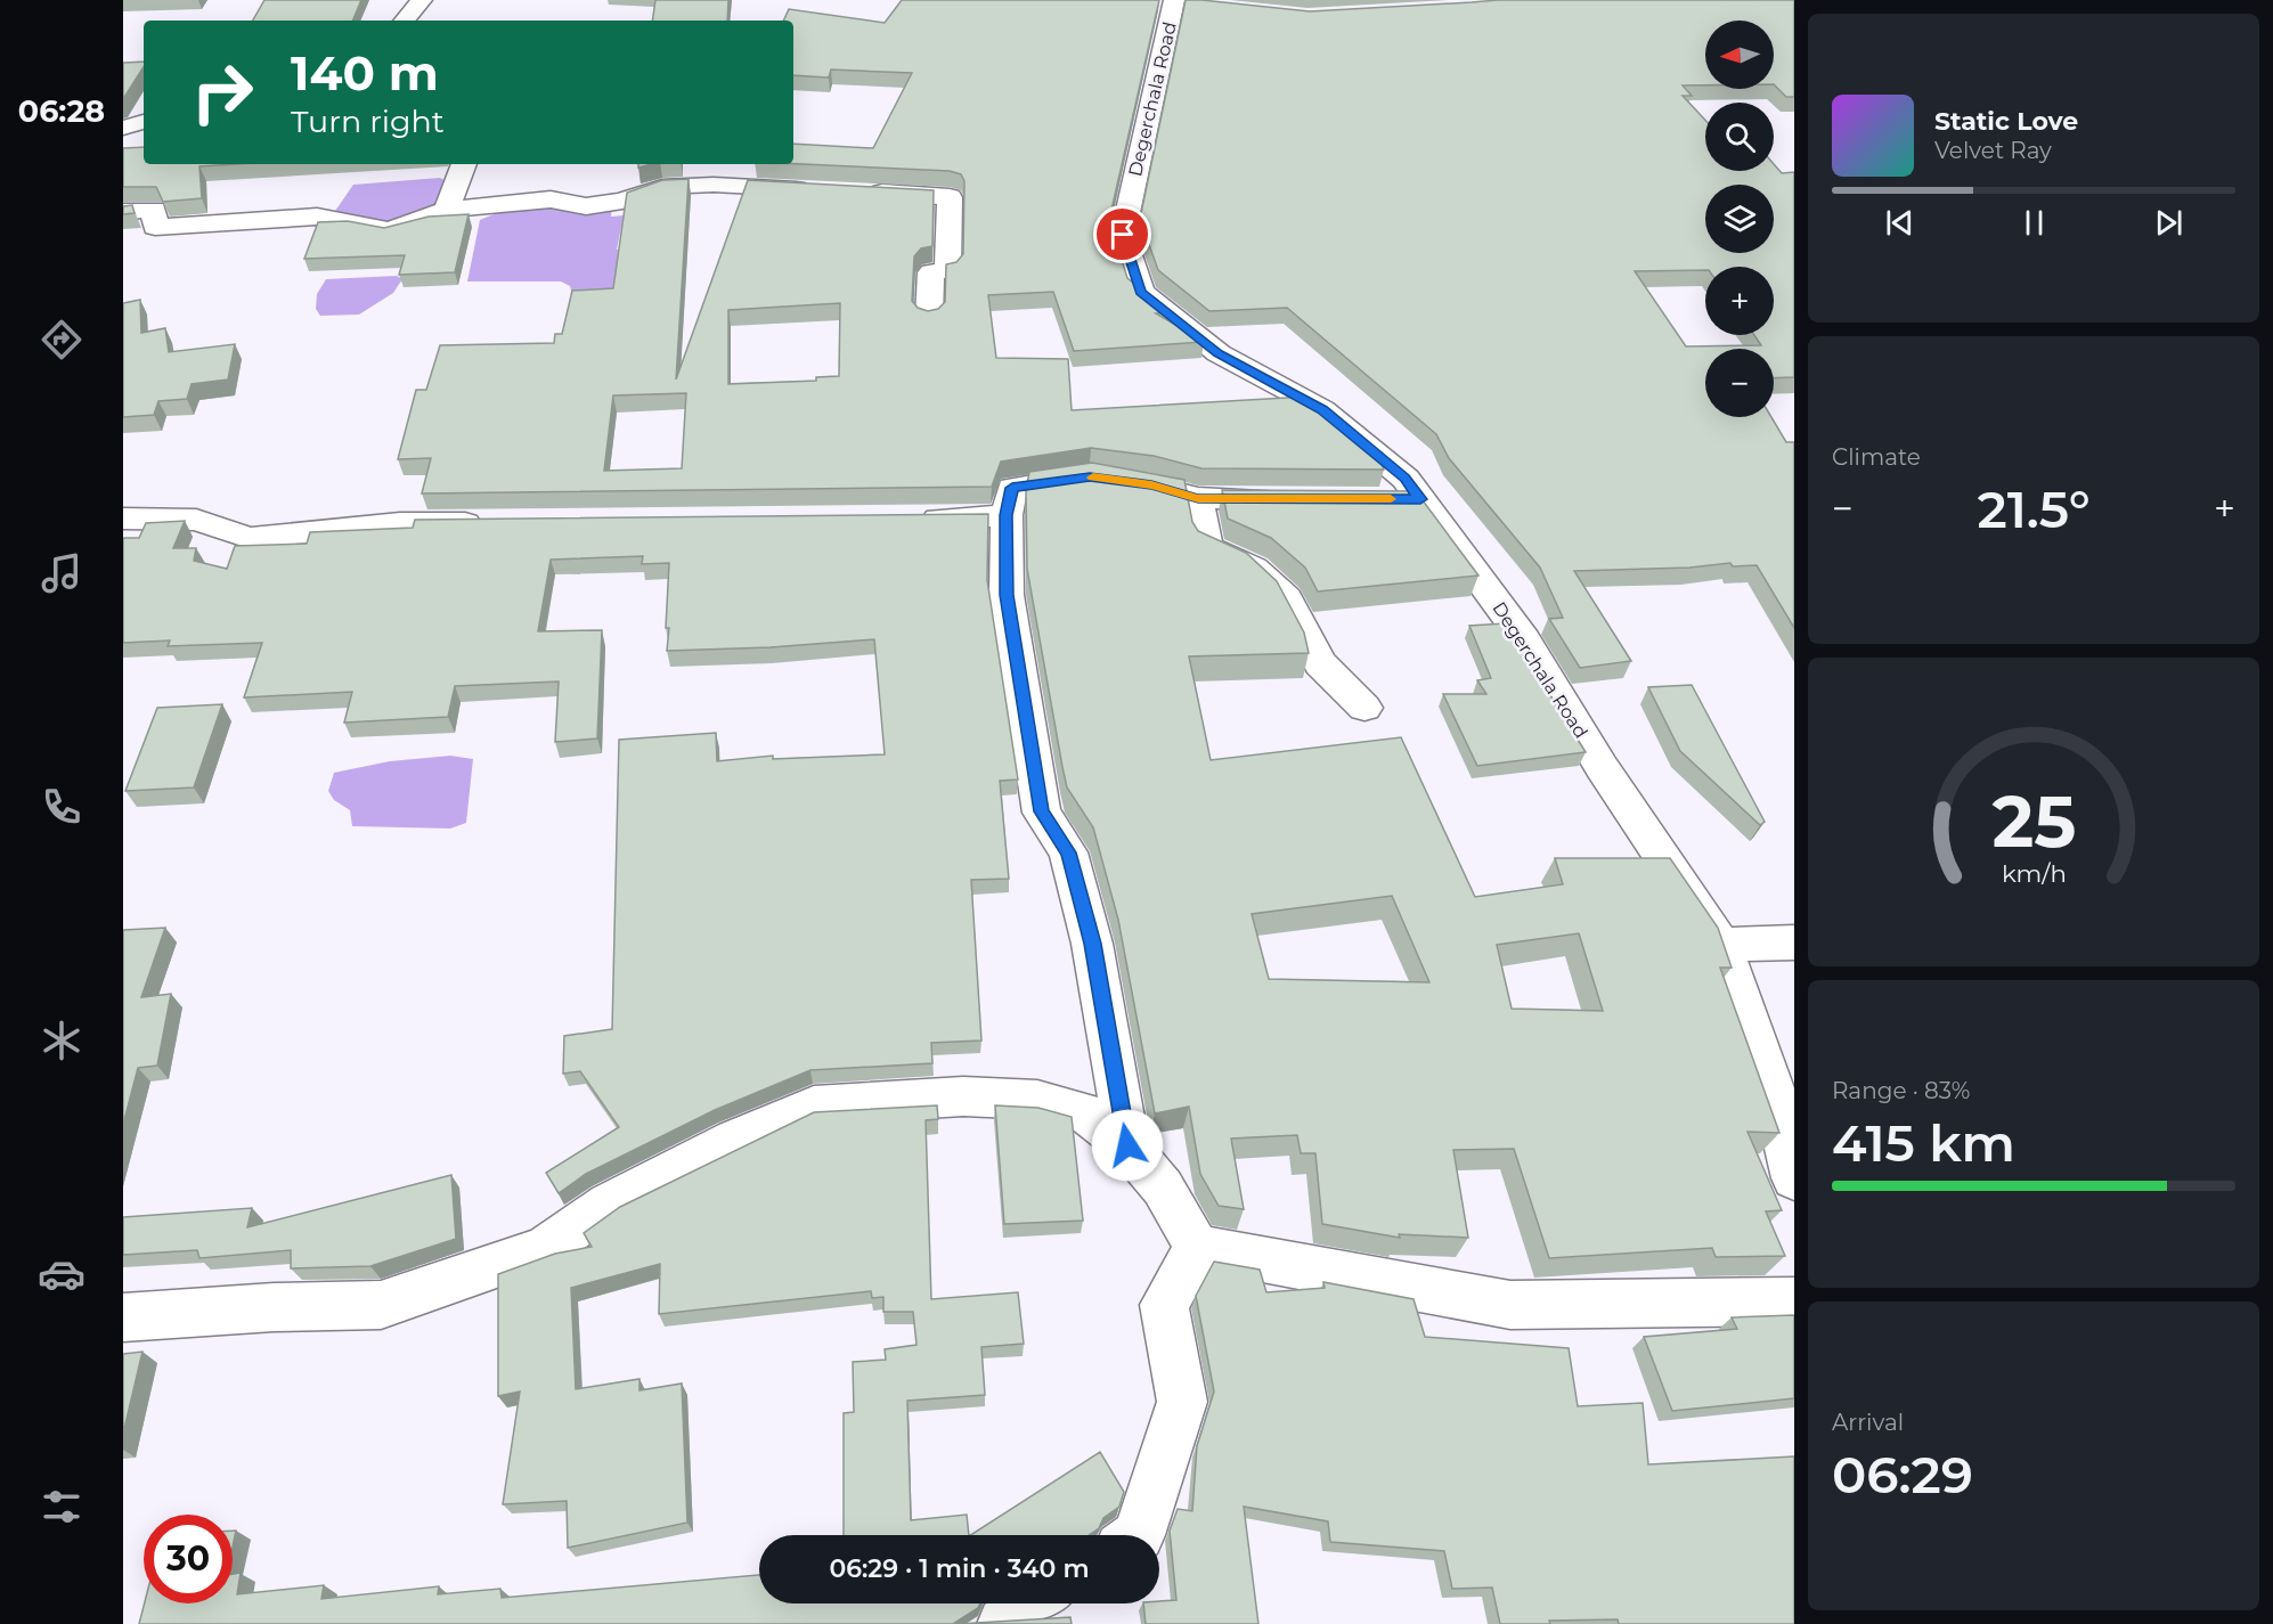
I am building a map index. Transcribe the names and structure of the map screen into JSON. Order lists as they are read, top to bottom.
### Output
{
  "streets": {
    "street": ["Degerchala Road"]
  },
  "north": "left",
  "page": {
    "tabs": "06:28",
    "map_buttons": ["+", "−"],
    "turn": ["140 m", "Turn right"],
    "song": ["Static Love", "Velvet Ray"],
    "tile": [
      "Climate",
      ["Range · 83%", "415 km"],
      ["Arrival", "06:29"]
    ],
    "heat": ["−", "21.5°", "+"],
    "limit": "30",
    "trip": "06:29 · 1 min · 340 m",
    "gauge": ["25", "km/h"]
  }
}
